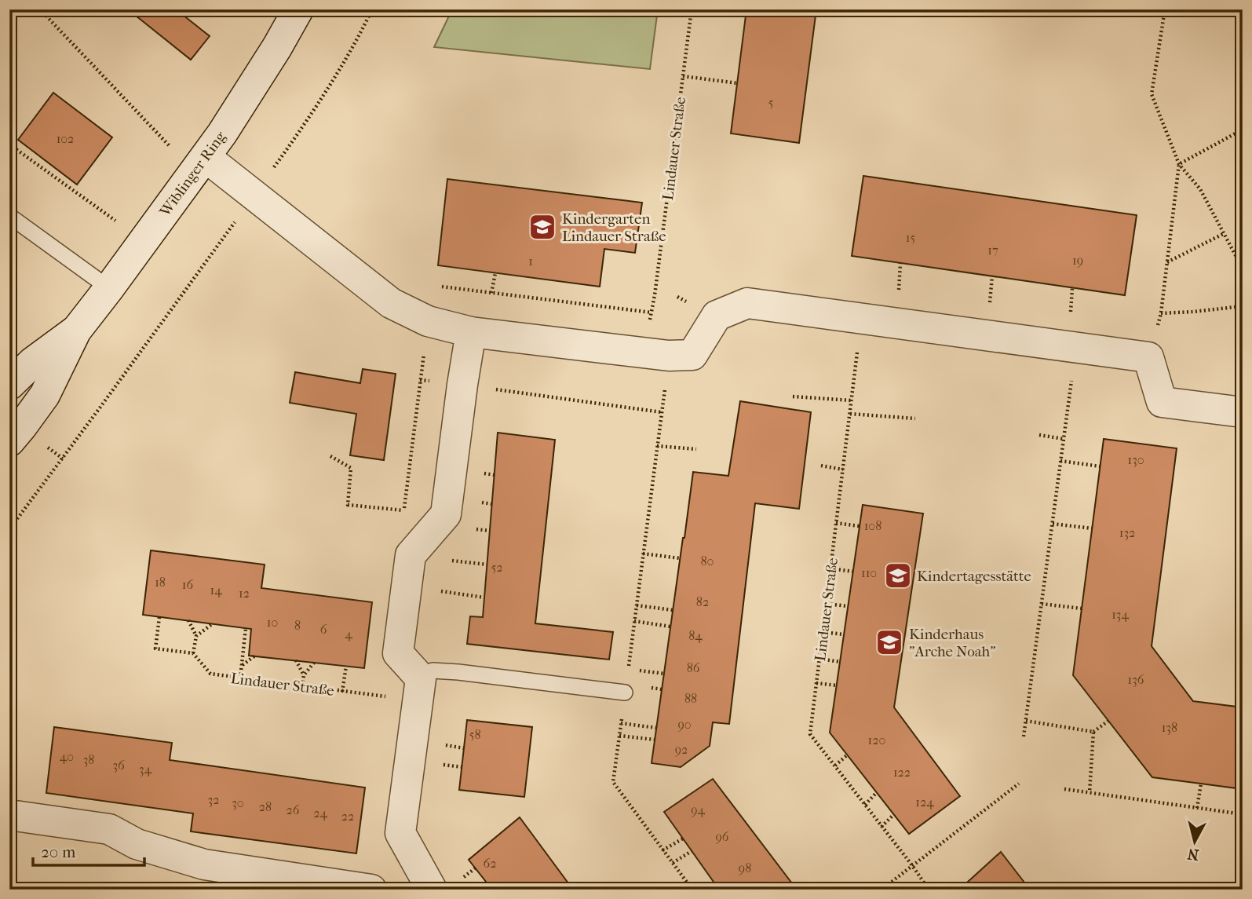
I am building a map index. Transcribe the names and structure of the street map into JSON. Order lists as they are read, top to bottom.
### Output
{
  "streets": {
    "street": ["Wiblinger Ring"],
    "path": ["Lindauer Straße"]
  },
  "places": {
    "school or university": ["Kindergarten Lindauer Straße", "Kindertagesstätte", "Kinderhaus \"Arche Noah\""]
  },
  "house_numbers": [
    "5",
    "102",
    "15",
    "17",
    "19",
    "1",
    "130",
    "108",
    "132",
    "80",
    "52",
    "110",
    "18",
    "16",
    "14",
    "12",
    "82",
    "134",
    "10",
    "8",
    "6",
    "4",
    "84",
    "86",
    "136",
    "88",
    "90",
    "138",
    "58",
    "120",
    "92",
    "40",
    "38",
    "36",
    "34",
    "122",
    "32",
    "124",
    "30",
    "28",
    "26",
    "94",
    "24",
    "22",
    "96",
    "62",
    "98"
  ],
  "scale_bar": "20 m",
  "north": "bottom"
}
